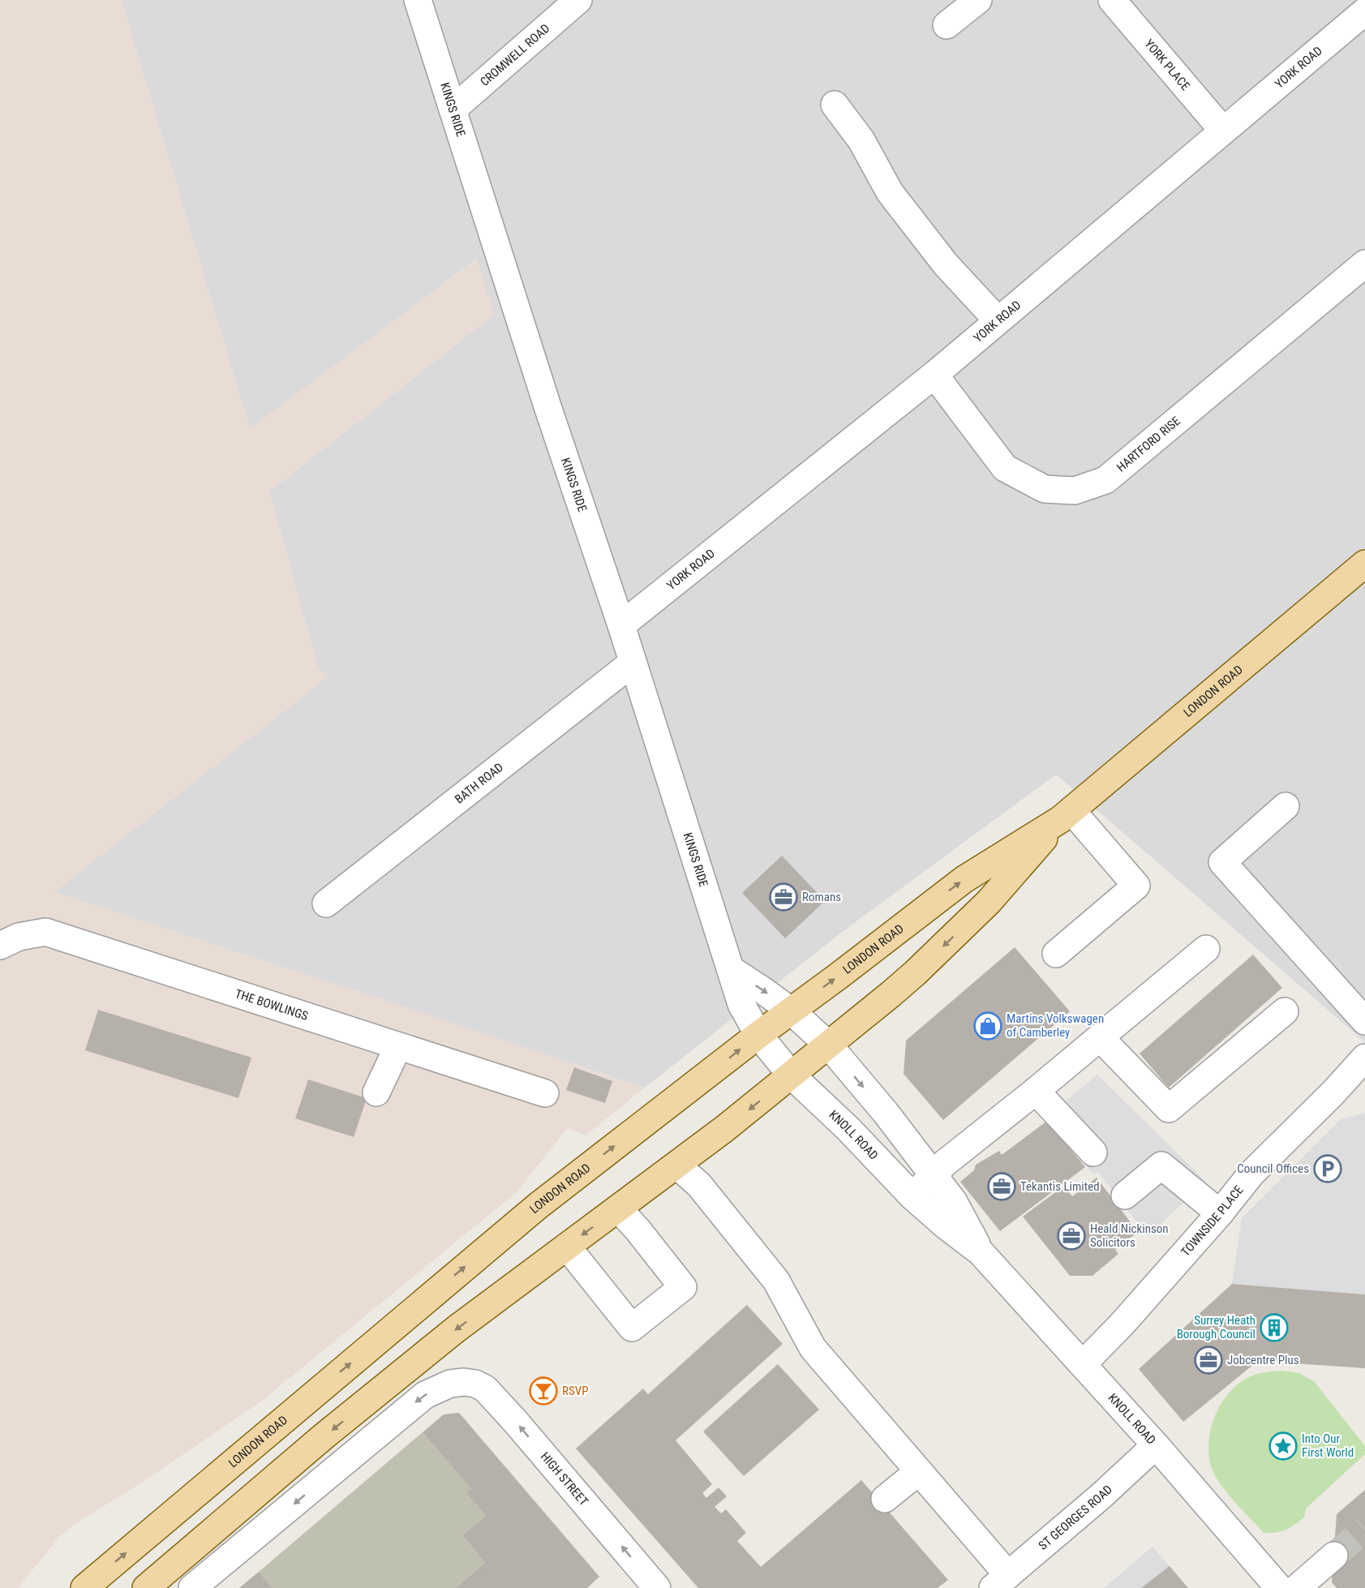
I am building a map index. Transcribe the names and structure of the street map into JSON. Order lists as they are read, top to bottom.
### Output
{
  "streets": {
    "main road": ["LONDON ROAD"],
    "street": [
      "CROMWELL ROAD",
      "YORK PLACE",
      "YORK ROAD",
      "KINGS RIDE",
      "HARTFORD RISE",
      "BATH ROAD",
      "THE BOWLINGS",
      "KNOLL ROAD",
      "TOWNSIDE PLACE",
      "HIGH STREET",
      "ST GEORGES ROAD"
    ]
  },
  "crossings": [
    ["CROMWELL ROAD", "KINGS RIDE"],
    ["YORK PLACE", "YORK ROAD"],
    ["YORK ROAD", "KINGS RIDE"],
    ["YORK ROAD", "HARTFORD RISE"],
    ["KINGS RIDE", "LONDON ROAD"],
    ["KINGS RIDE", "BATH ROAD"],
    ["KINGS RIDE", "KNOLL ROAD"],
    ["LONDON ROAD", "KNOLL ROAD"],
    ["KNOLL ROAD", "TOWNSIDE PLACE"],
    ["KNOLL ROAD", "ST GEORGES ROAD"]
  ],
  "places": {
    "office": [
      "Romans",
      "Tekantis Limited",
      "Heald Nickinson Solicitors",
      "Jobcentre Plus"
    ],
    "shop": ["Martins Volkswagen of Camberley"],
    "parking": ["Council Offices"],
    "building": ["Surrey Heath Borough Council"],
    "bar": ["RSVP"],
    "place": ["Into Our First World"]
  }
}
